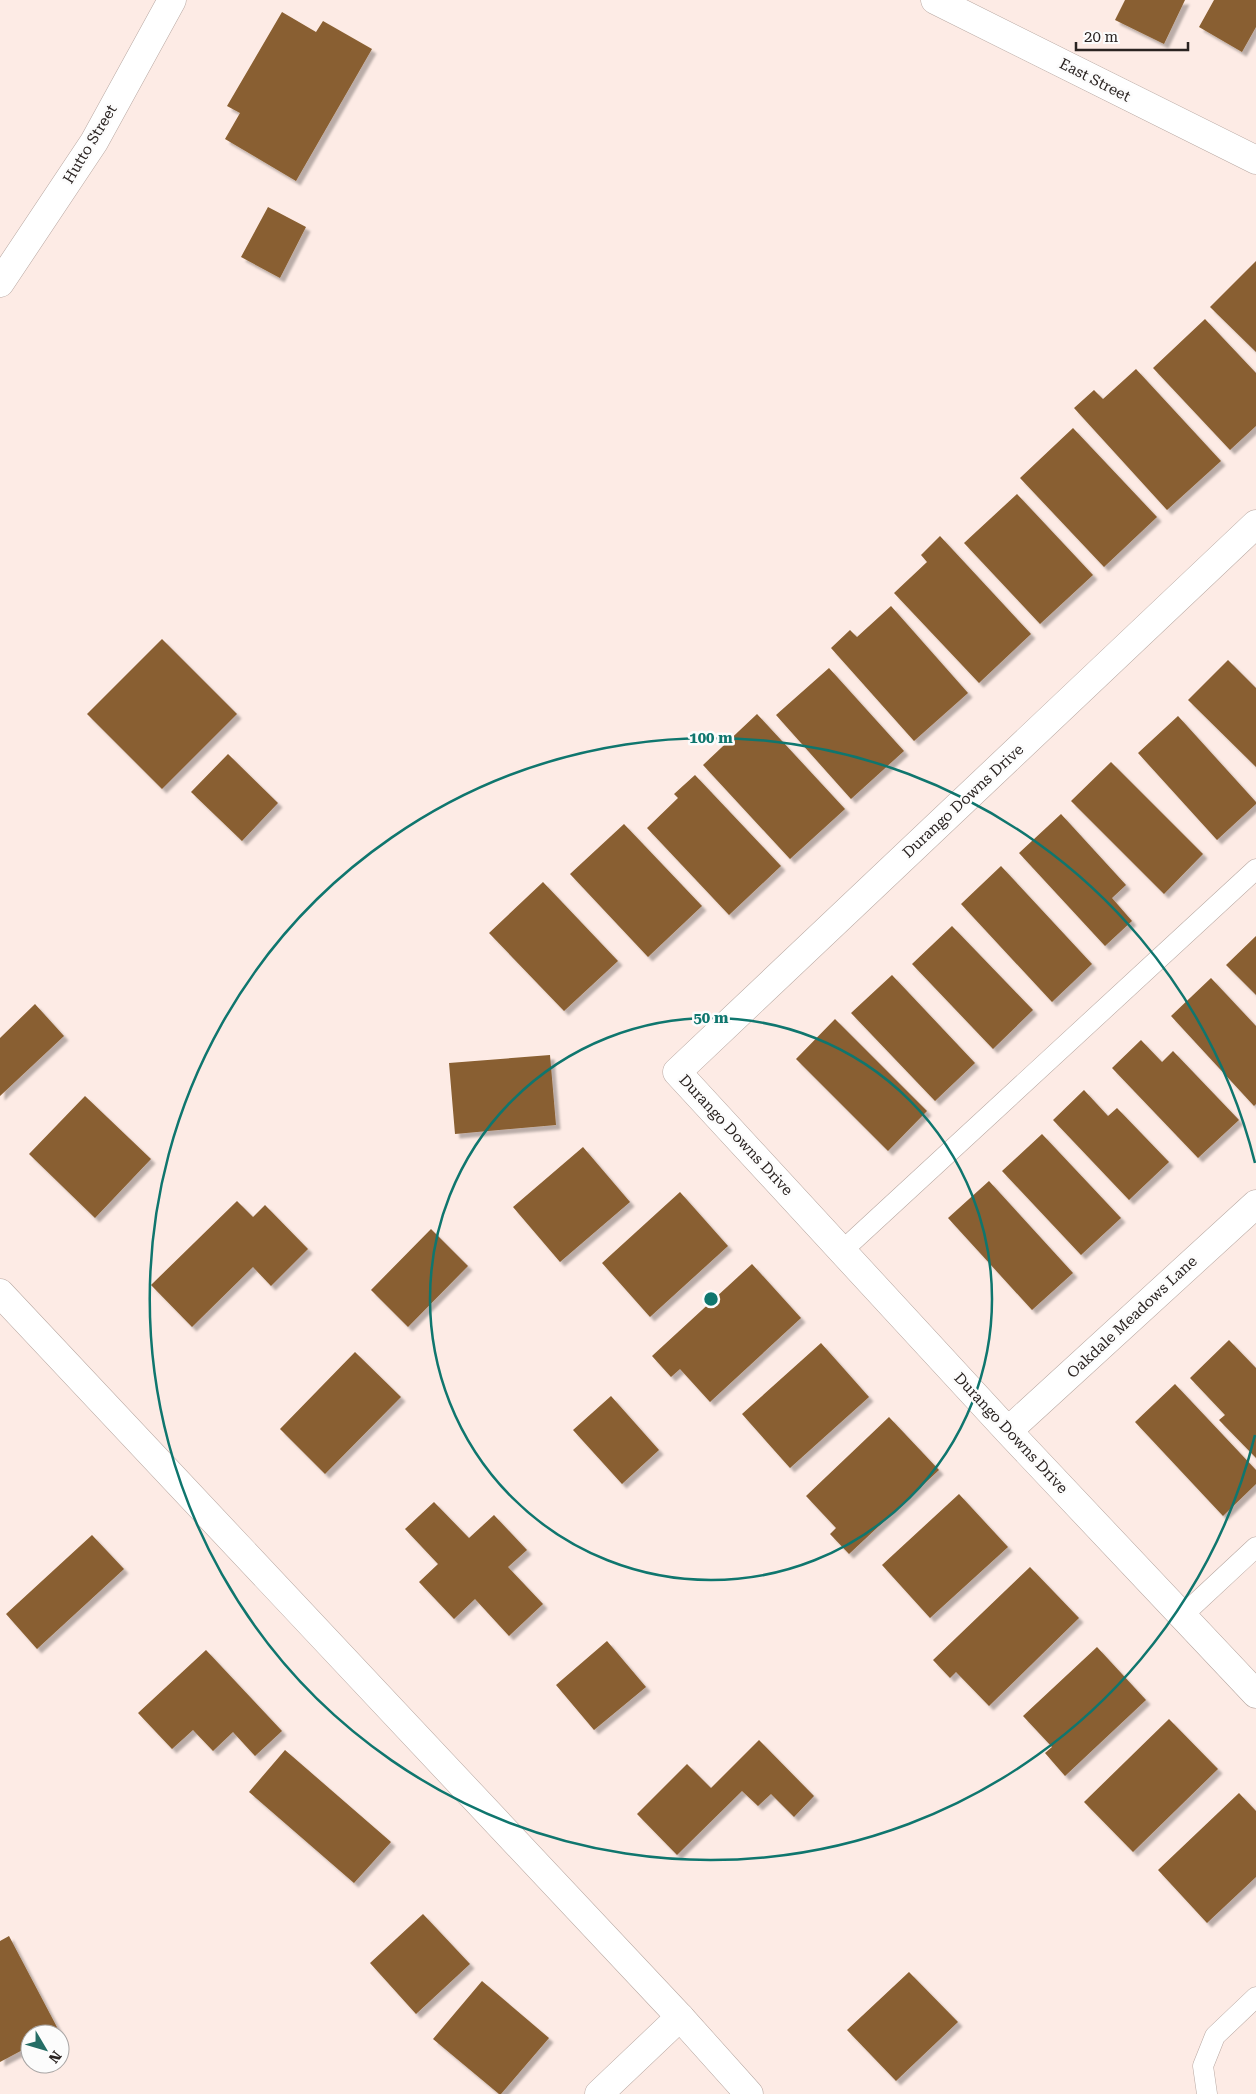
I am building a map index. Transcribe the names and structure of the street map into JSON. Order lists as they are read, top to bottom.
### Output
{
  "streets": {
    "street": [
      "East Street",
      "Hutto Street",
      "Durango Downs Drive",
      "Oakdale Meadows Lane"
    ]
  },
  "crossings": [
    ["Durango Downs Drive", "Oakdale Meadows Lane"]
  ],
  "scale_bar": "20 m",
  "north": "bottom right",
  "rings": ["100 m", "50 m"]
}
